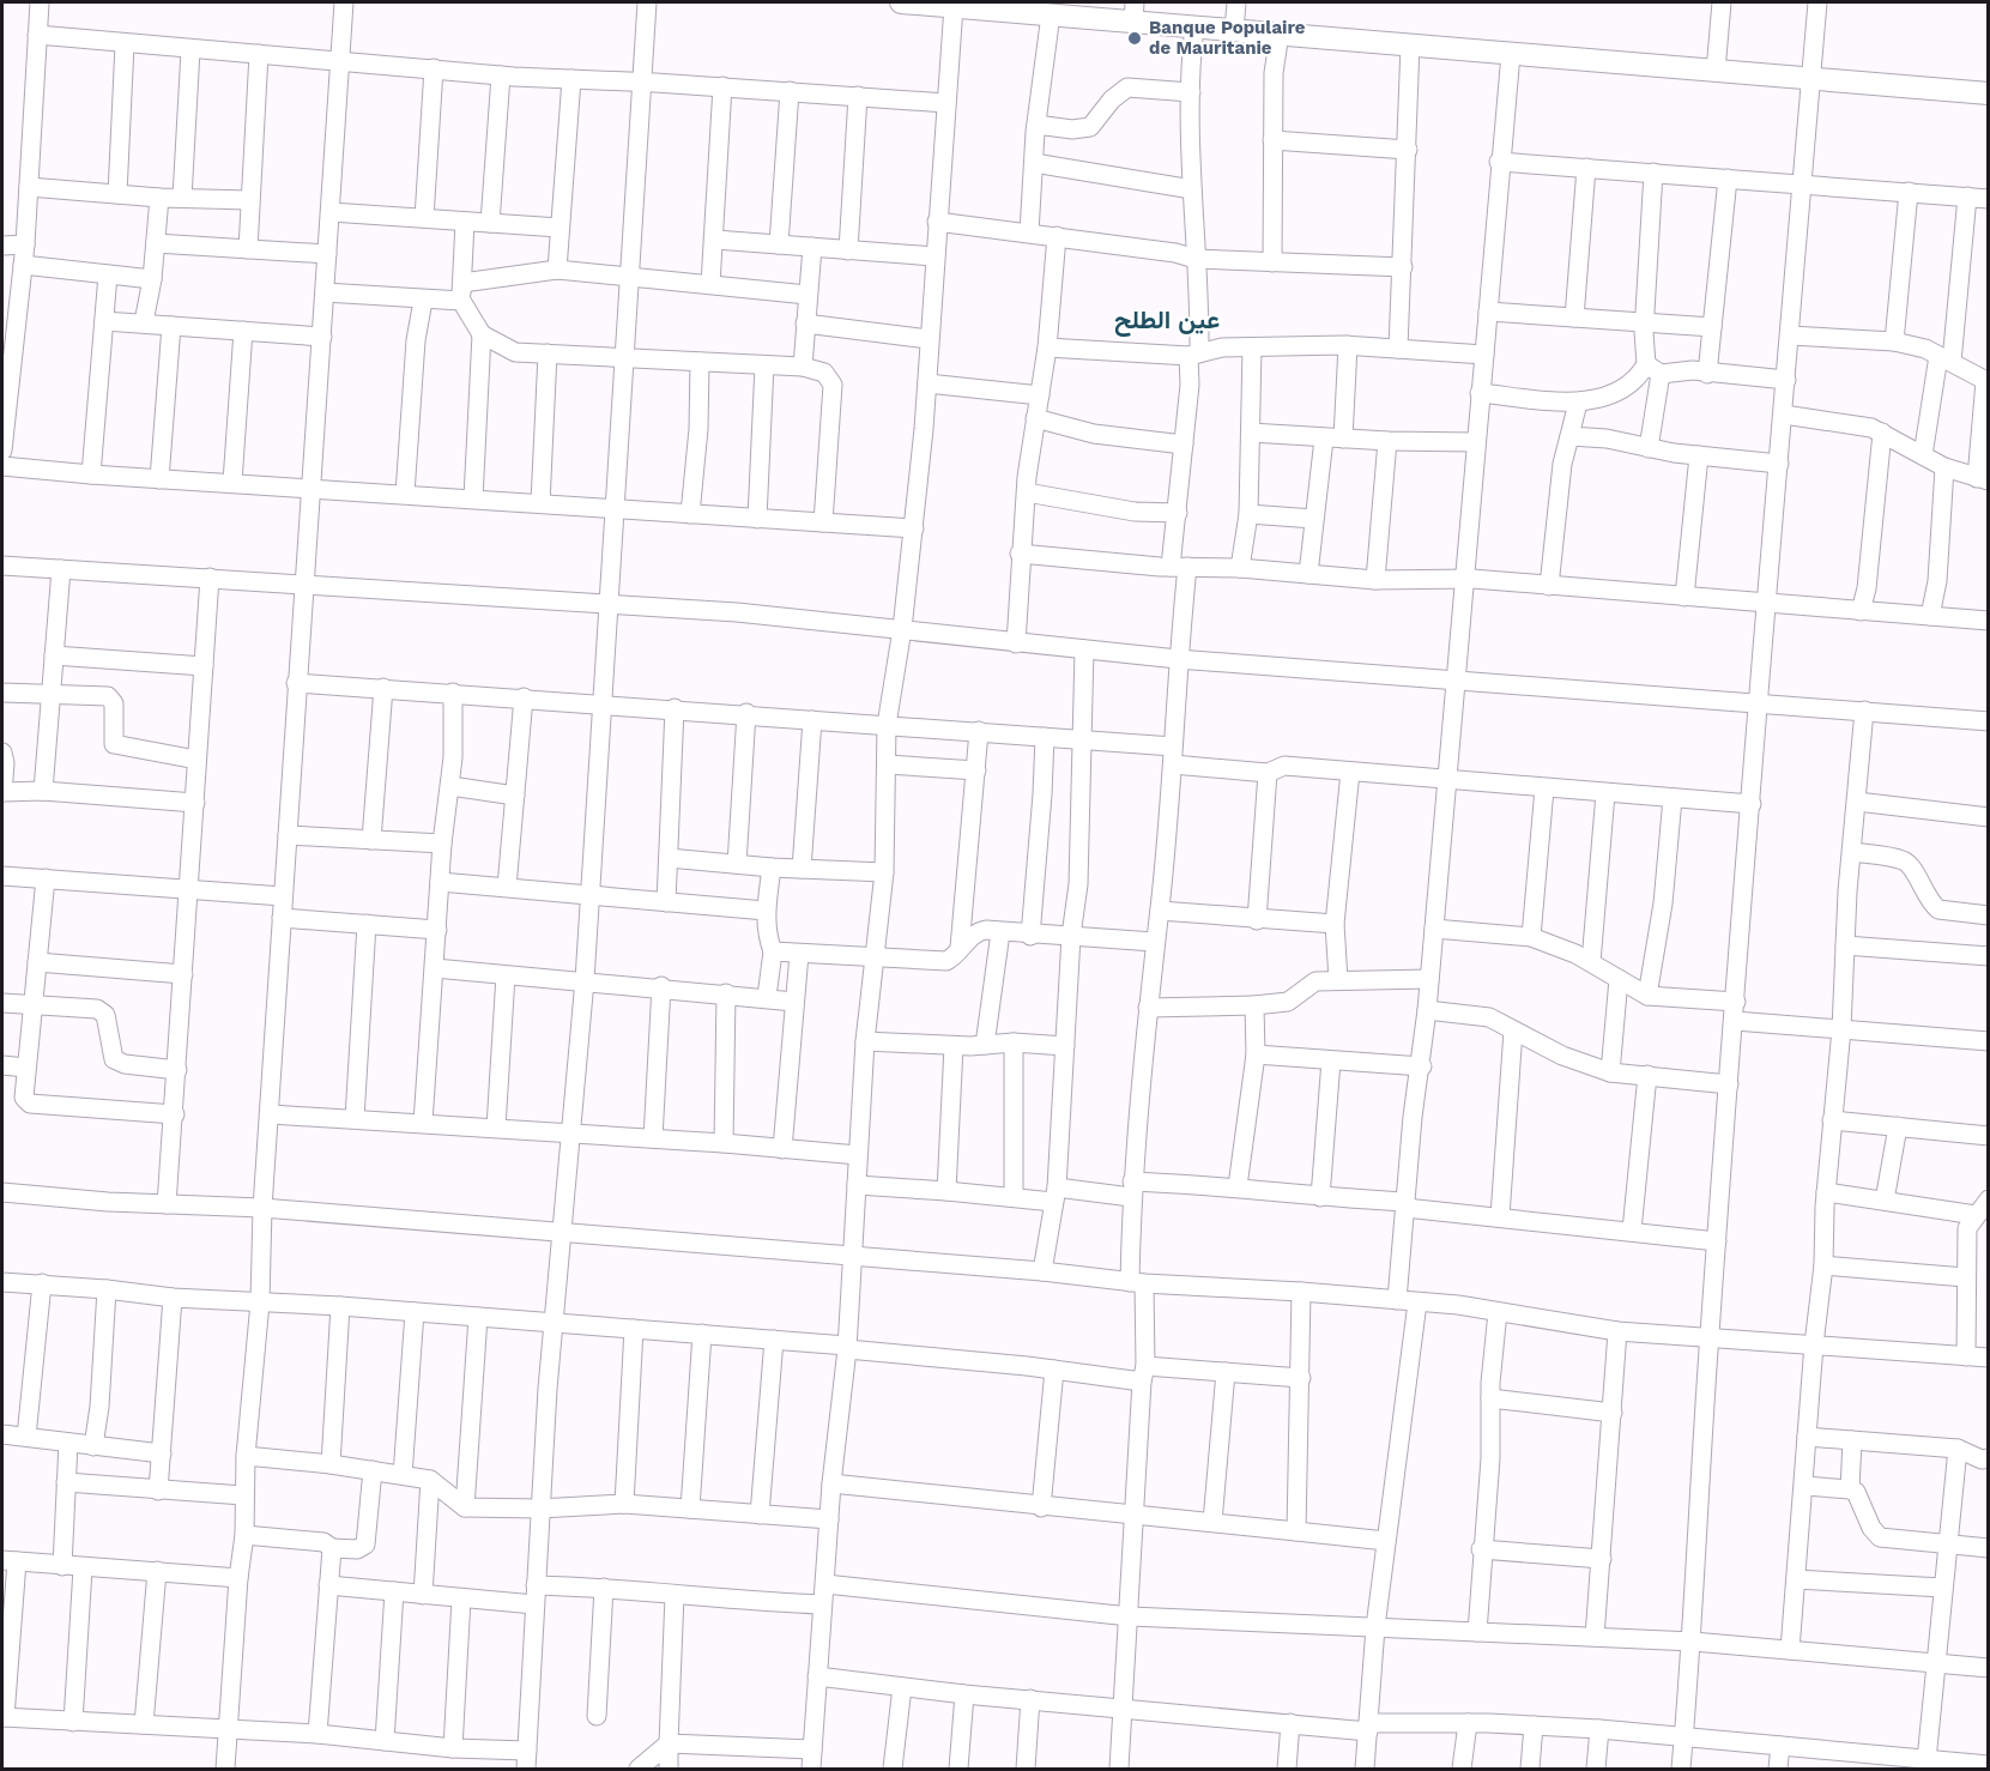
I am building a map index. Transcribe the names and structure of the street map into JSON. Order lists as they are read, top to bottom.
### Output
{
  "districts": ["عين الطلح"],
  "places": ["Banque Populaire de Mauritanie"]
}
